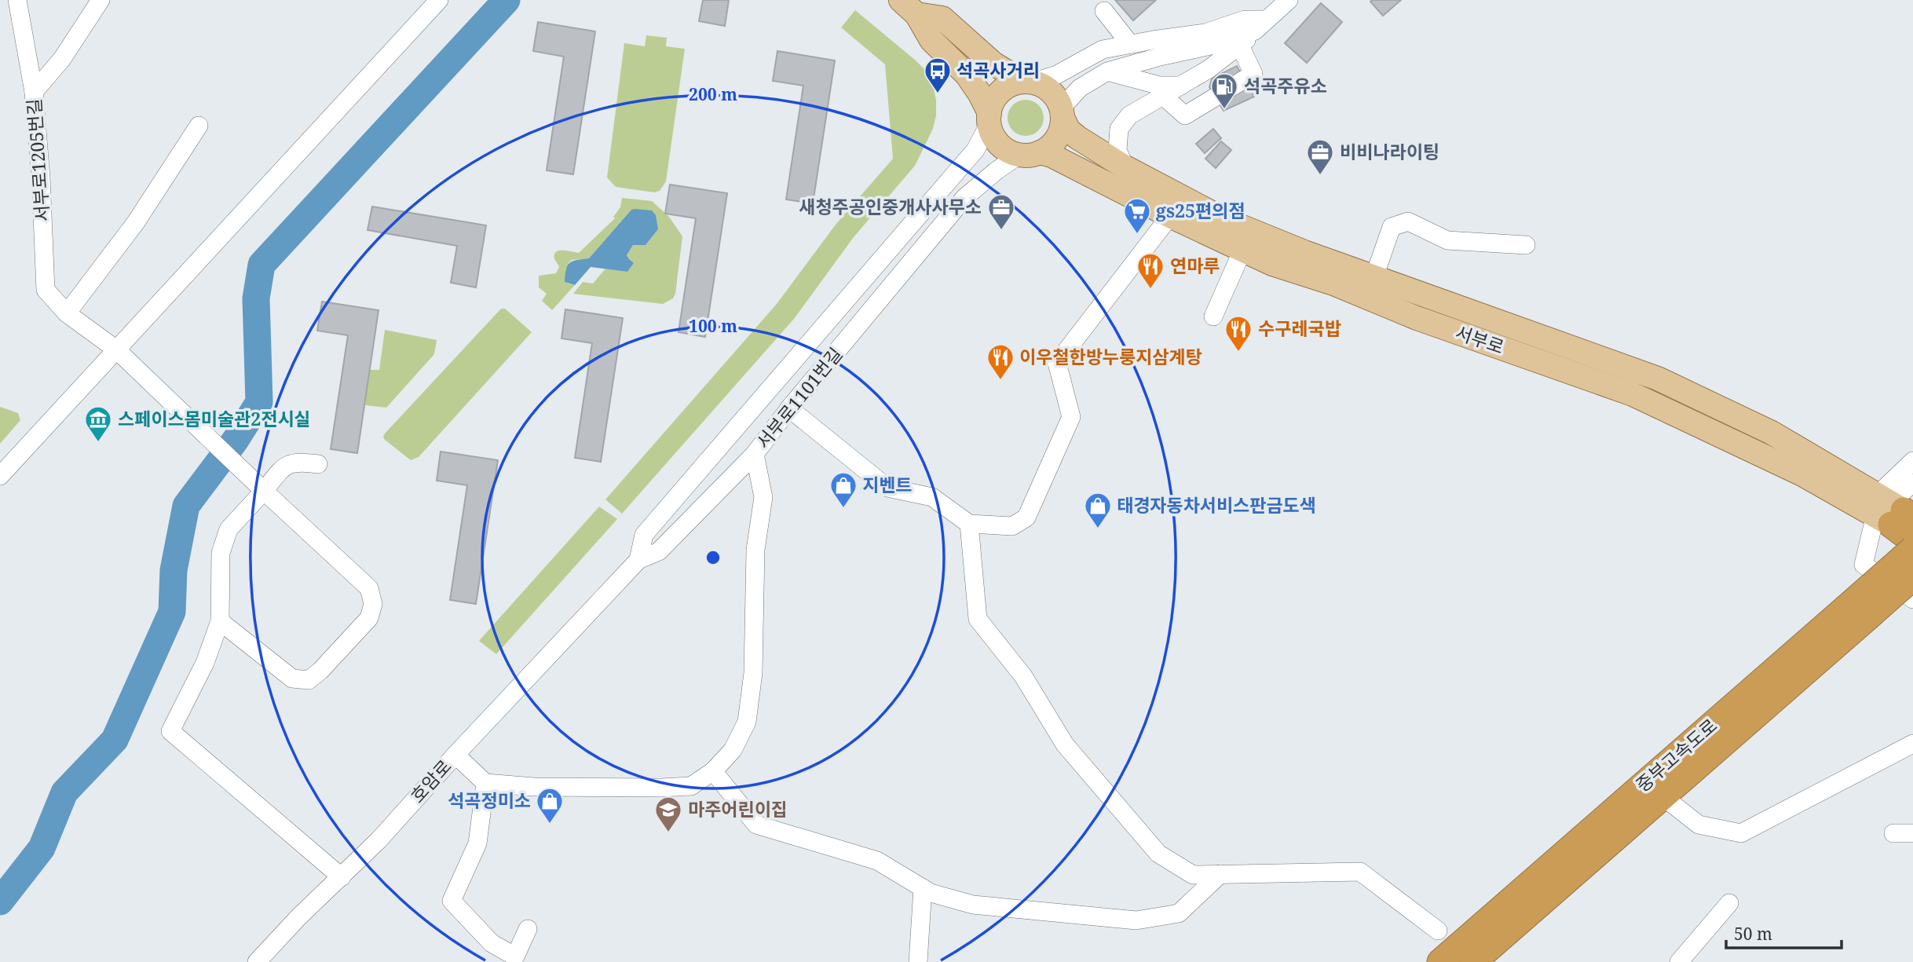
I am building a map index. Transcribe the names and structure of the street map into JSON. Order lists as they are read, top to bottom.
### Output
{
  "streets": {
    "highway": ["서부로", "중부고속도로"],
    "street": ["서부로1205번길", "서부로1101번길", "호암로"]
  },
  "crossings": [
    ["서부로", "서부로1101번길"],
    ["서부로1101번길", "호암로"]
  ],
  "places": {
    "bus stop": ["석곡사거리"],
    "fuel station": ["석곡주유소"],
    "office": ["비비나라이팅", "새청주공인중개사사무소"],
    "supermarket": ["gs25편의점"],
    "restaurant": ["연마루", "수구레국밥", "이우철한방누룽지삼계탕"],
    "museum": ["스페이스몸미술관2전시실"],
    "shop": ["지벤트", "태경자동차서비스판금도색", "석곡정미소"],
    "school or university": ["마주어린이집"]
  },
  "scale_bar": "50 m",
  "rings": ["200 m", "100 m"]
}
